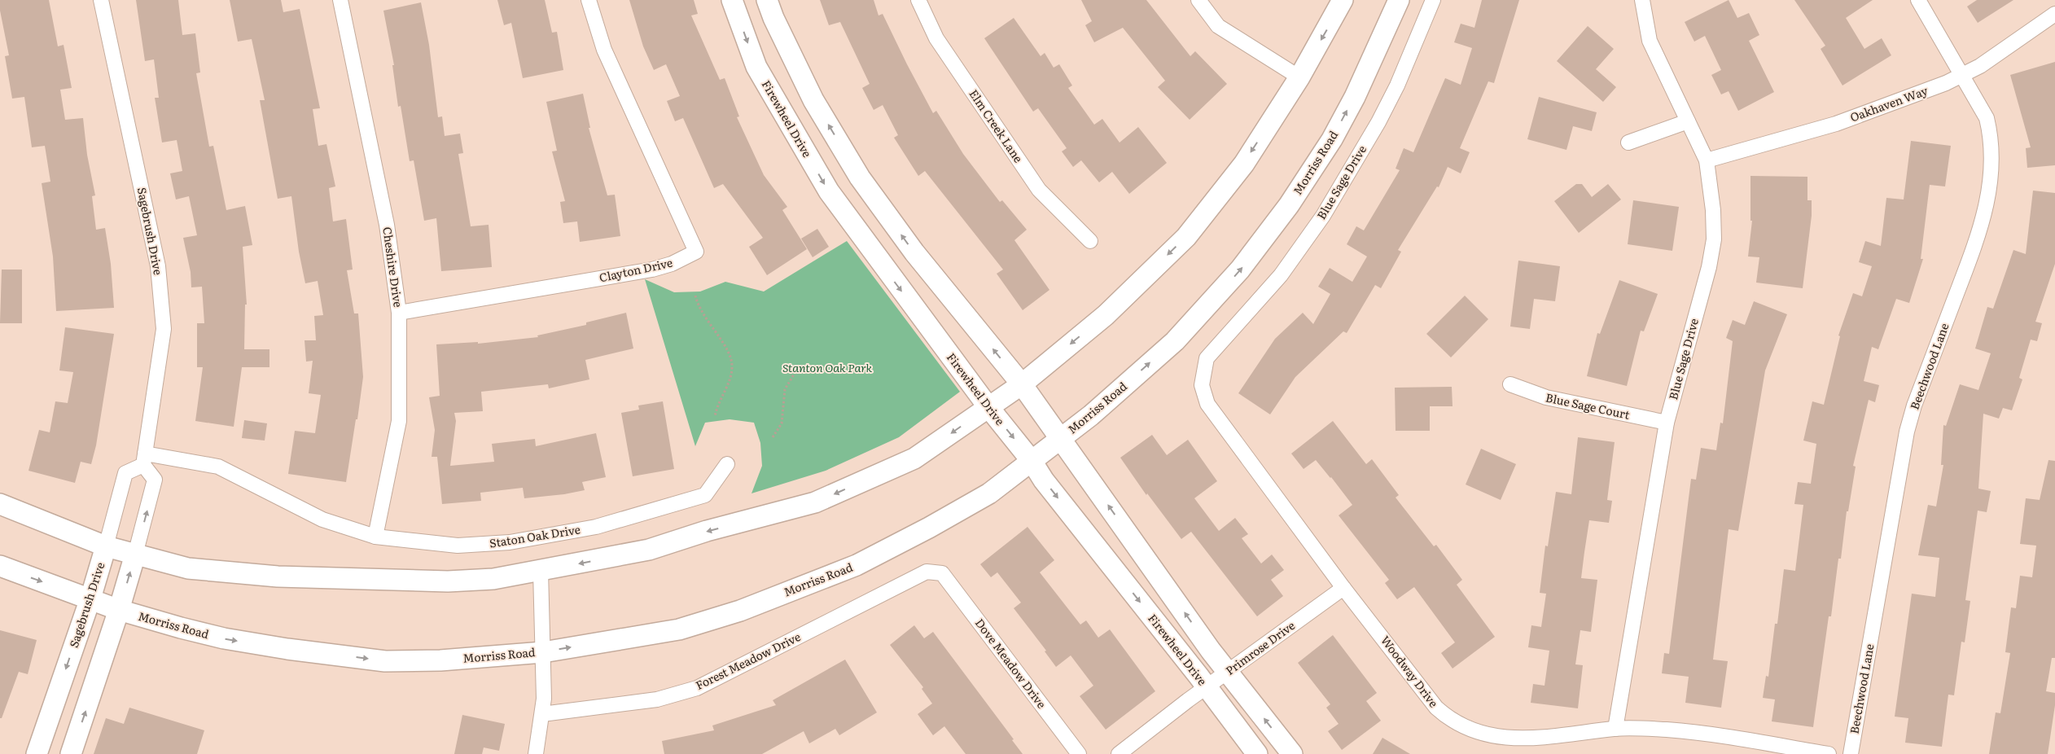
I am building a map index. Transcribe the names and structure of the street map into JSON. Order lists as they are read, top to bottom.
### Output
{
  "streets": {
    "main road": ["Firewheel Drive", "Morriss Road", "Sagebrush Drive"],
    "street": [
      "Oakhaven Way",
      "Elm Creek Lane",
      "Blue Sage Drive",
      "Cheshire Drive",
      "Clayton Drive",
      "Beechwood Lane",
      "Blue Sage Court",
      "Staton Oak Drive",
      "Primrose Drive",
      "Forest Meadow Drive",
      "Dove Meadow Drive",
      "Woodway Drive"
    ]
  },
  "crossings": [
    ["Oakhaven Way", "Blue Sage Drive"],
    ["Oakhaven Way", "Beechwood Lane"],
    ["Firewheel Drive", "Morriss Road"],
    ["Firewheel Drive", "Primrose Drive"],
    ["Morriss Road", "Sagebrush Drive"],
    ["Blue Sage Drive", "Blue Sage Court"],
    ["Blue Sage Drive", "Woodway Drive"],
    ["Sagebrush Drive", "Staton Oak Drive"],
    ["Cheshire Drive", "Clayton Drive"],
    ["Cheshire Drive", "Staton Oak Drive"],
    ["Primrose Drive", "Woodway Drive"],
    ["Forest Meadow Drive", "Dove Meadow Drive"]
  ],
  "parks": ["Stanton Oak Park"]
}
